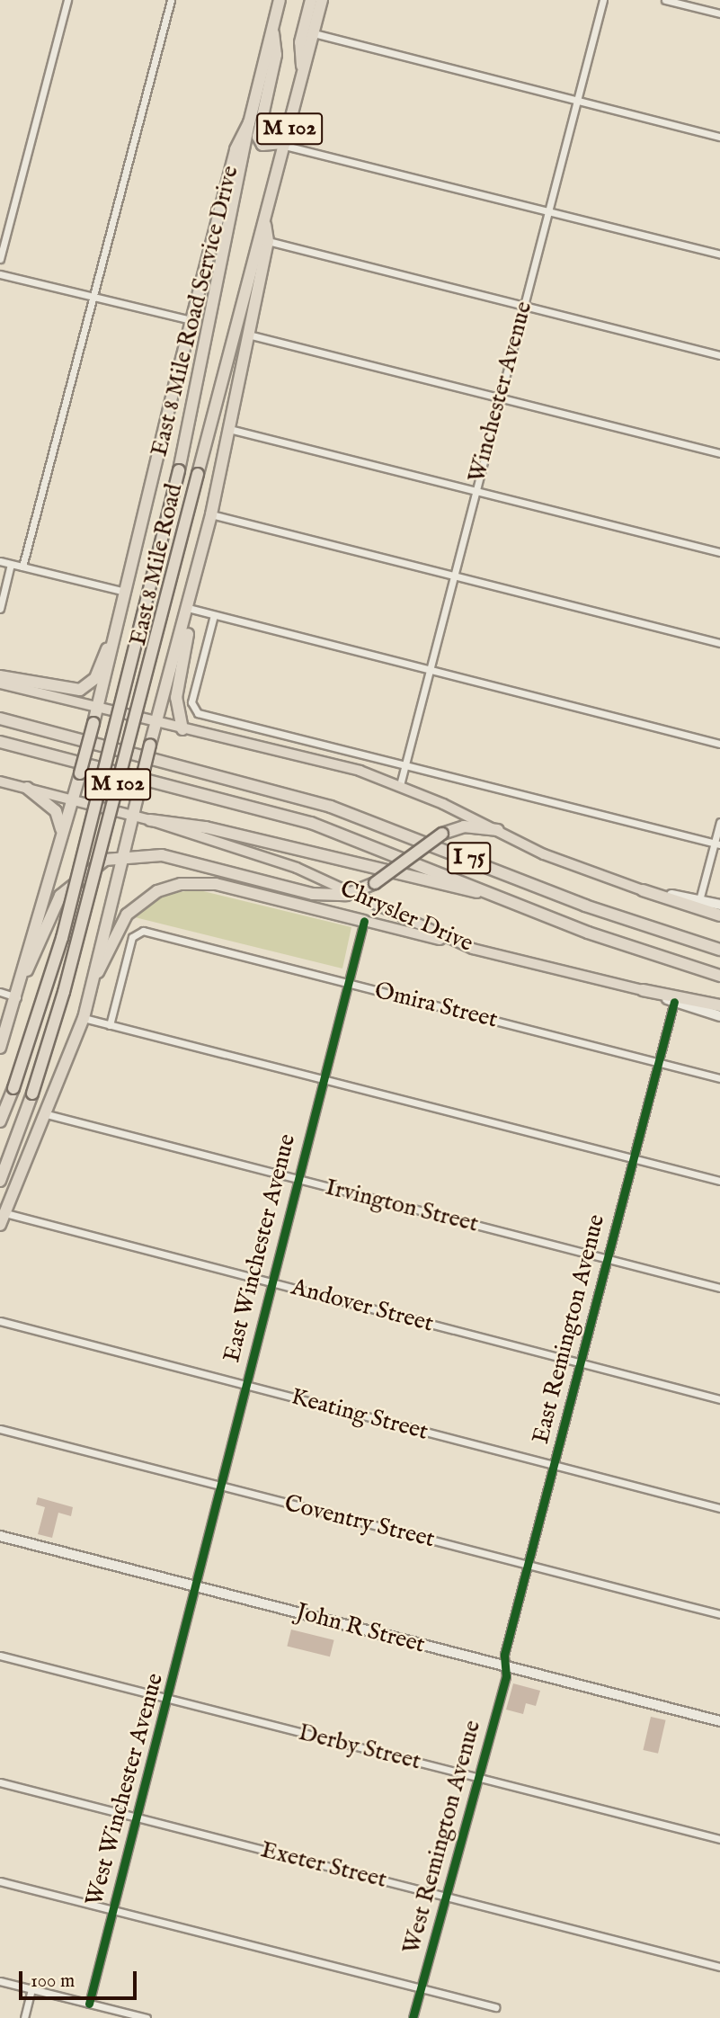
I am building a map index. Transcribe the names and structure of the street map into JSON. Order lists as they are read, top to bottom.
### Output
{
  "streets": {
    "highway": [
      "M 102",
      "East 8 Mile Road Service Drive",
      "East 8 Mile Road",
      "I 75"
    ],
    "main road": ["Chrysler Drive", "John R Street"],
    "street": [
      "Winchester Avenue",
      "Omira Street",
      "Irvington Street",
      "East Winchester Avenue",
      "Andover Street",
      "East Remington Avenue",
      "Keating Street",
      "Coventry Street",
      "Derby Street",
      "West Winchester Avenue",
      "West Remington Avenue",
      "Exeter Street"
    ]
  },
  "crossings": [
    ["East 8 Mile Road Service Drive", "East 8 Mile Road"],
    ["East 8 Mile Road Service Drive", "I 75"],
    ["East 8 Mile Road Service Drive", "Chrysler Drive"],
    ["East 8 Mile Road", "Chrysler Drive"],
    ["Chrysler Drive", "East Remington Avenue"],
    ["Omira Street", "East Winchester Avenue"],
    ["Omira Street", "East Remington Avenue"],
    ["Irvington Street", "East Winchester Avenue"],
    ["Irvington Street", "East Remington Avenue"],
    ["East Winchester Avenue", "Andover Street"],
    ["East Winchester Avenue", "Keating Street"],
    ["East Winchester Avenue", "Coventry Street"],
    ["East Winchester Avenue", "John R Street"],
    ["East Winchester Avenue", "West Winchester Avenue"],
    ["Andover Street", "East Remington Avenue"],
    ["East Remington Avenue", "Keating Street"],
    ["East Remington Avenue", "Coventry Street"],
    ["East Remington Avenue", "John R Street"],
    ["East Remington Avenue", "West Remington Avenue"],
    ["John R Street", "West Winchester Avenue"],
    ["John R Street", "West Remington Avenue"],
    ["Derby Street", "West Winchester Avenue"],
    ["Derby Street", "West Remington Avenue"],
    ["West Winchester Avenue", "Exeter Street"],
    ["West Remington Avenue", "Exeter Street"]
  ],
  "scale_bar": "100 m"
}
